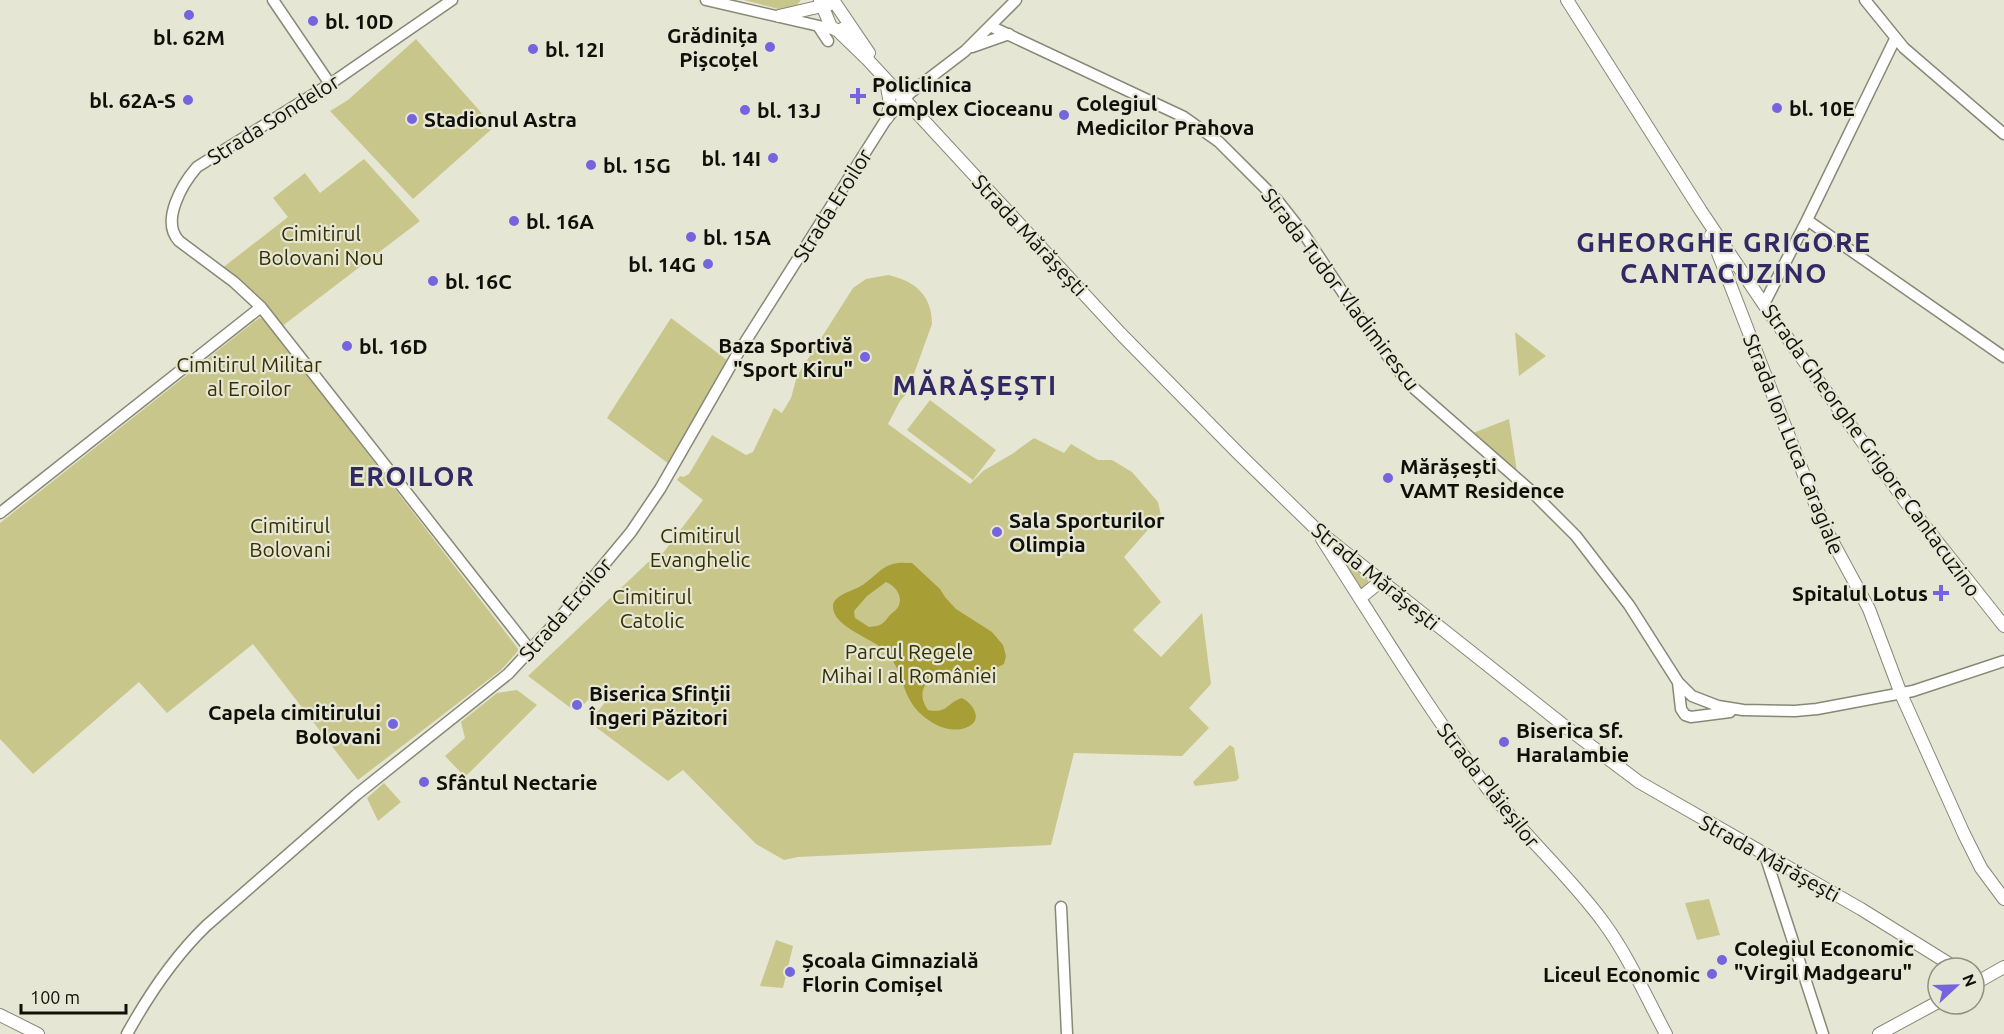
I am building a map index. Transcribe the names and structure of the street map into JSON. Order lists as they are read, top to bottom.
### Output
{
  "streets": {
    "main road": [
      "Strada Mărășești",
      "Strada Ion Luca Caragiale",
      "Strada Gheorghe Grigore Cantacuzino",
      "Strada Plăieșilor"
    ],
    "street": ["Strada Sondelor", "Strada Eroilor", "Strada Tudor Vladimirescu"]
  },
  "crossings": [
    ["Strada Sondelor", "Strada Eroilor"],
    ["Strada Eroilor", "Strada Mărășești"],
    ["Strada Mărășești", "Strada Plăieșilor"],
    ["Strada Ion Luca Caragiale", "Strada Gheorghe Grigore Cantacuzino"]
  ],
  "districts": ["GHEORGHE GRIGORE CANTACUZINO", "MĂRĂȘEȘTI", "EROILOR"],
  "parks": [
    "Cimitirul Bolovani Nou",
    "Cimitirul Militar al Eroilor",
    "Cimitirul Bolovani",
    "Cimitirul Evanghelic",
    "Cimitirul Catolic",
    "Parcul Regele Mihai I al României"
  ],
  "places": {
    "other": [
      "bl. 62M",
      "bl. 10D",
      "Grădinița Pișcoțel",
      "bl. 12I",
      "bl. 62A-S",
      "bl. 10E",
      "bl. 13J",
      "Colegiul Medicilor Prahova",
      "Stadionul Astra",
      "bl. 14I",
      "bl. 15G",
      "bl. 16A",
      "bl. 15A",
      "bl. 14G",
      "bl. 16C",
      "bl. 16D",
      "Baza Sportivă \"Sport Kiru\"",
      "Mărășești VAMT Residence",
      "Sala Sporturilor Olimpia",
      "Biserica Sfinții Îngeri Păzitori",
      "Capela cimitirului Bolovani",
      "Biserica Sf. Haralambie",
      "Sfântul Nectarie",
      "Colegiul Economic \"Virgil Madgearu\"",
      "Școala Gimnazială Florin Comișel",
      "Liceul Economic"
    ],
    "health": ["Policlinica Complex Cioceanu", "Spitalul Lotus"]
  },
  "scale_bar": "100 m",
  "north": "right"
}
